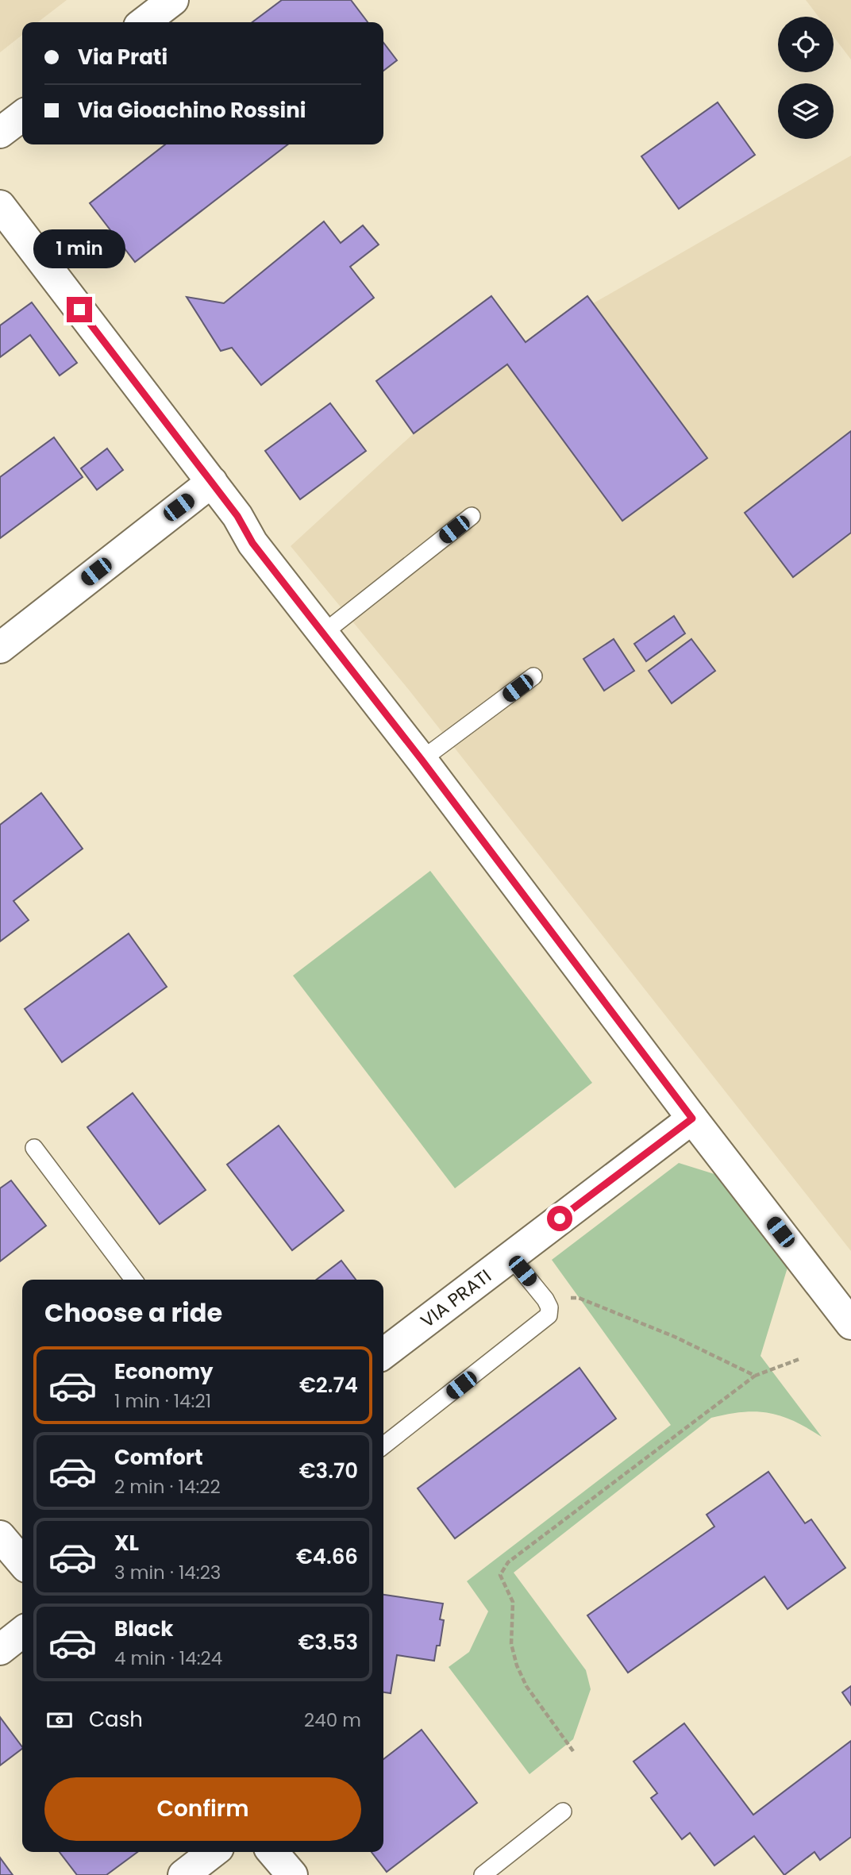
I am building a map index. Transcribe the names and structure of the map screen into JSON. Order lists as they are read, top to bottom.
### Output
{
  "streets": {
    "street": ["VIA PRATI"]
  },
  "page": {
    "banner": ["Via Prati", "Via Gioachino Rossini"],
    "bubble": "1 min",
    "heading": "Choose a ride",
    "list": [
      {
        "name": "Economy",
        "note": "1 min · 14:21",
        "value": "€2.74"
      },
      {
        "name": "Comfort",
        "note": "2 min · 14:22",
        "value": "€3.70"
      },
      {
        "name": "XL",
        "note": "3 min · 14:23",
        "value": "€4.66"
      },
      {
        "name": "Black",
        "note": "4 min · 14:24",
        "value": "€3.53"
      }
    ],
    "pay": ["Cash", "240 m"],
    "buttons": "Confirm"
  }
}
